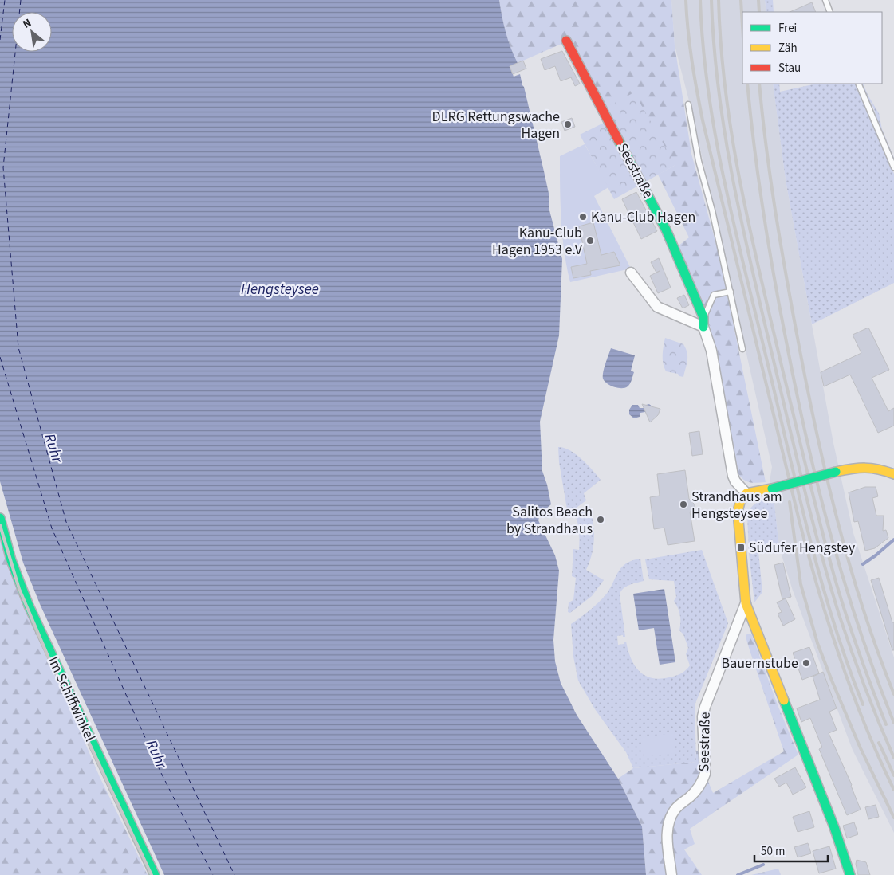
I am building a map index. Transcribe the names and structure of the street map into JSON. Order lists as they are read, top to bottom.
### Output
{
  "streets": {
    "street": ["Seestraße", "Im Schiffwinkel"]
  },
  "water": ["Hengsteysee", "Ruhr"],
  "places": {
    "other": [
      "DLRG Rettungswache Hagen",
      "Kanu-Club Hagen",
      "Kanu-Club Hagen 1953 e.V",
      "Strandhaus am Hengsteysee",
      "Salitos Beach by Strandhaus",
      "Bauernstube"
    ],
    "transit": ["Südufer Hengstey"]
  },
  "legend": ["Frei", "Zäh", "Stau"],
  "scale_bar": "50 m",
  "north": "top left"
}
